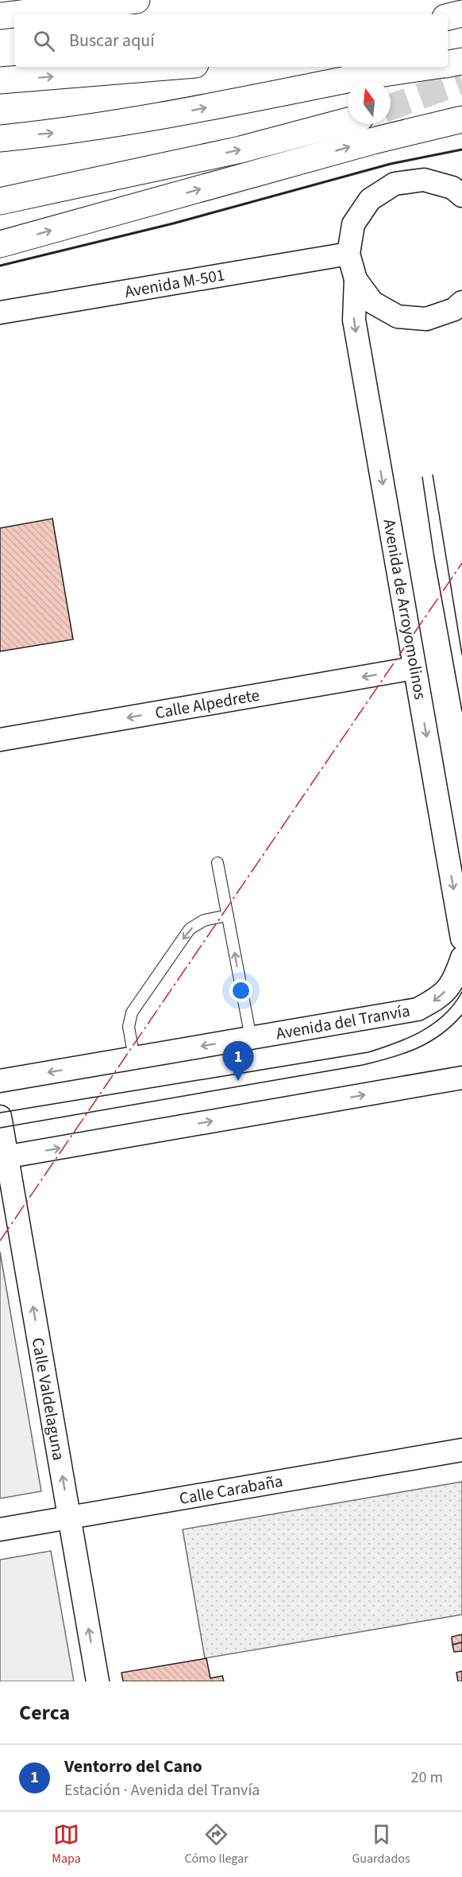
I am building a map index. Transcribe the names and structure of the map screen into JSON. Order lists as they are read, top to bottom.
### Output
{
  "streets": {
    "street": [
      "Avenida M-501",
      "Avenida de Arroyomolinos",
      "Calle Alpedrete",
      "Avenida del Tranvía",
      "Calle Valdelaguna",
      "Calle Carabaña"
    ]
  },
  "crossings": [
    ["Avenida de Arroyomolinos", "Calle Alpedrete"],
    ["Calle Valdelaguna", "Calle Carabaña"]
  ],
  "one_way": ["Avenida de Arroyomolinos", "Calle Alpedrete", "Calle Valdelaguna"],
  "north": "top",
  "page": {
    "search": "Buscar aquí",
    "pins": "1",
    "heading": "Cerca",
    "list": [
      {
        "mark": "1",
        "name": "Ventorro del Cano",
        "note": "Estación · Avenida del Tranvía",
        "value": "20 m"
      }
    ],
    "nav": ["Mapa", "Cómo llegar", "Guardados"]
  }
}
